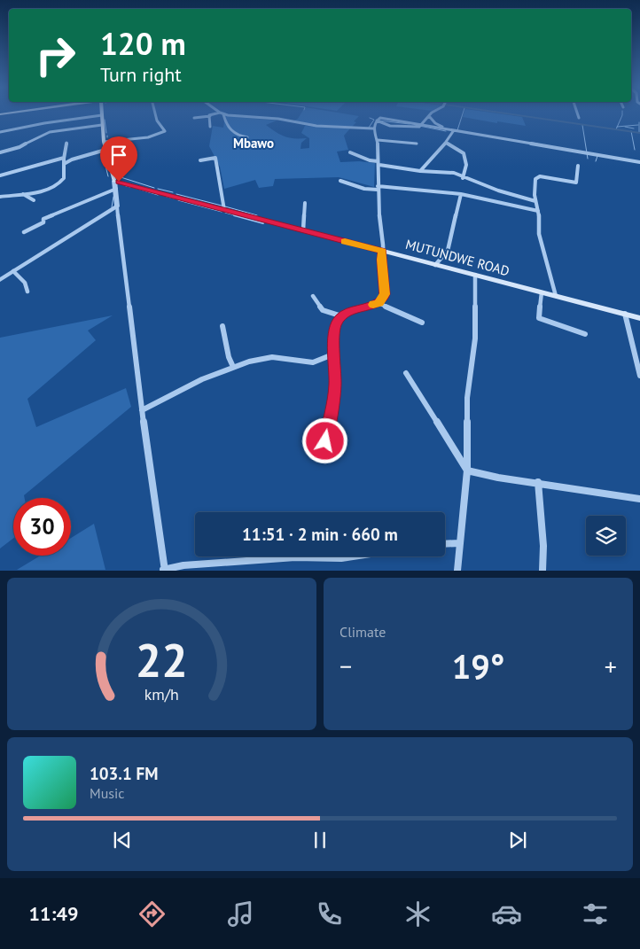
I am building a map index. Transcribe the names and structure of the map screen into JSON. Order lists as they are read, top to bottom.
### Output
{
  "streets": {
    "main road": ["MUTUNDWE ROAD"]
  },
  "districts": ["Mbawo"],
  "page": {
    "turn": ["120 m", "Turn right"],
    "limit": "30",
    "trip": "11:51 · 2 min · 660 m",
    "tile": "Climate",
    "heat": ["−", "19°", "+"],
    "song": ["103.1 FM", "Music"],
    "tabs": "11:49",
    "gauge": ["22", "km/h"]
  }
}
